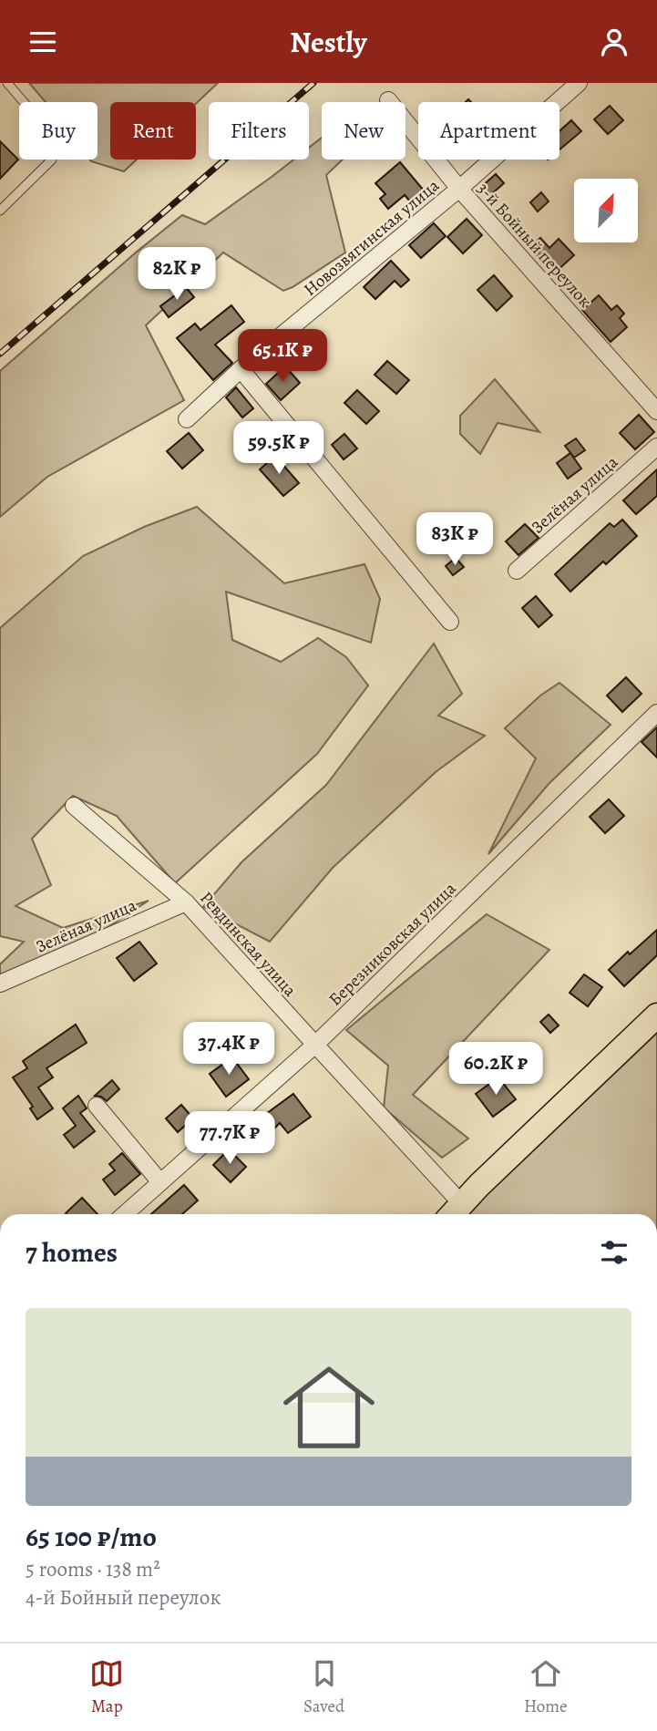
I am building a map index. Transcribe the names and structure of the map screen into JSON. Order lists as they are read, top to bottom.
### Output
{
  "streets": {
    "street": [
      "Новозвягинская улица",
      "3-й Бойный переулок",
      "Зелёная улица",
      "Ревдинская улица",
      "Березниковская улица"
    ]
  },
  "crossings": [
    ["Новозвягинская улица", "3-й Бойный переулок"],
    ["Зелёная улица", "Ревдинская улица"],
    ["Ревдинская улица", "Березниковская улица"]
  ],
  "north": "top right",
  "page": {
    "header": "Nestly",
    "chip": [
      "Buy",
      "Rent",
      "Filters",
      "New",
      "Apartment"
    ],
    "price": [
      "82K ₽",
      "65.1K ₽",
      "59.5K ₽",
      "83K ₽",
      "37.4K ₽",
      "60.2K ₽",
      "77.7K ₽"
    ],
    "heading": "7 homes",
    "list": [
      {
        "name": "65 100 ₽/mo",
        "note": "5 rooms · 138 m² · 4-й Бойный переулок"
      }
    ],
    "tabs": ["Map", "Saved", "Home"]
  }
}
